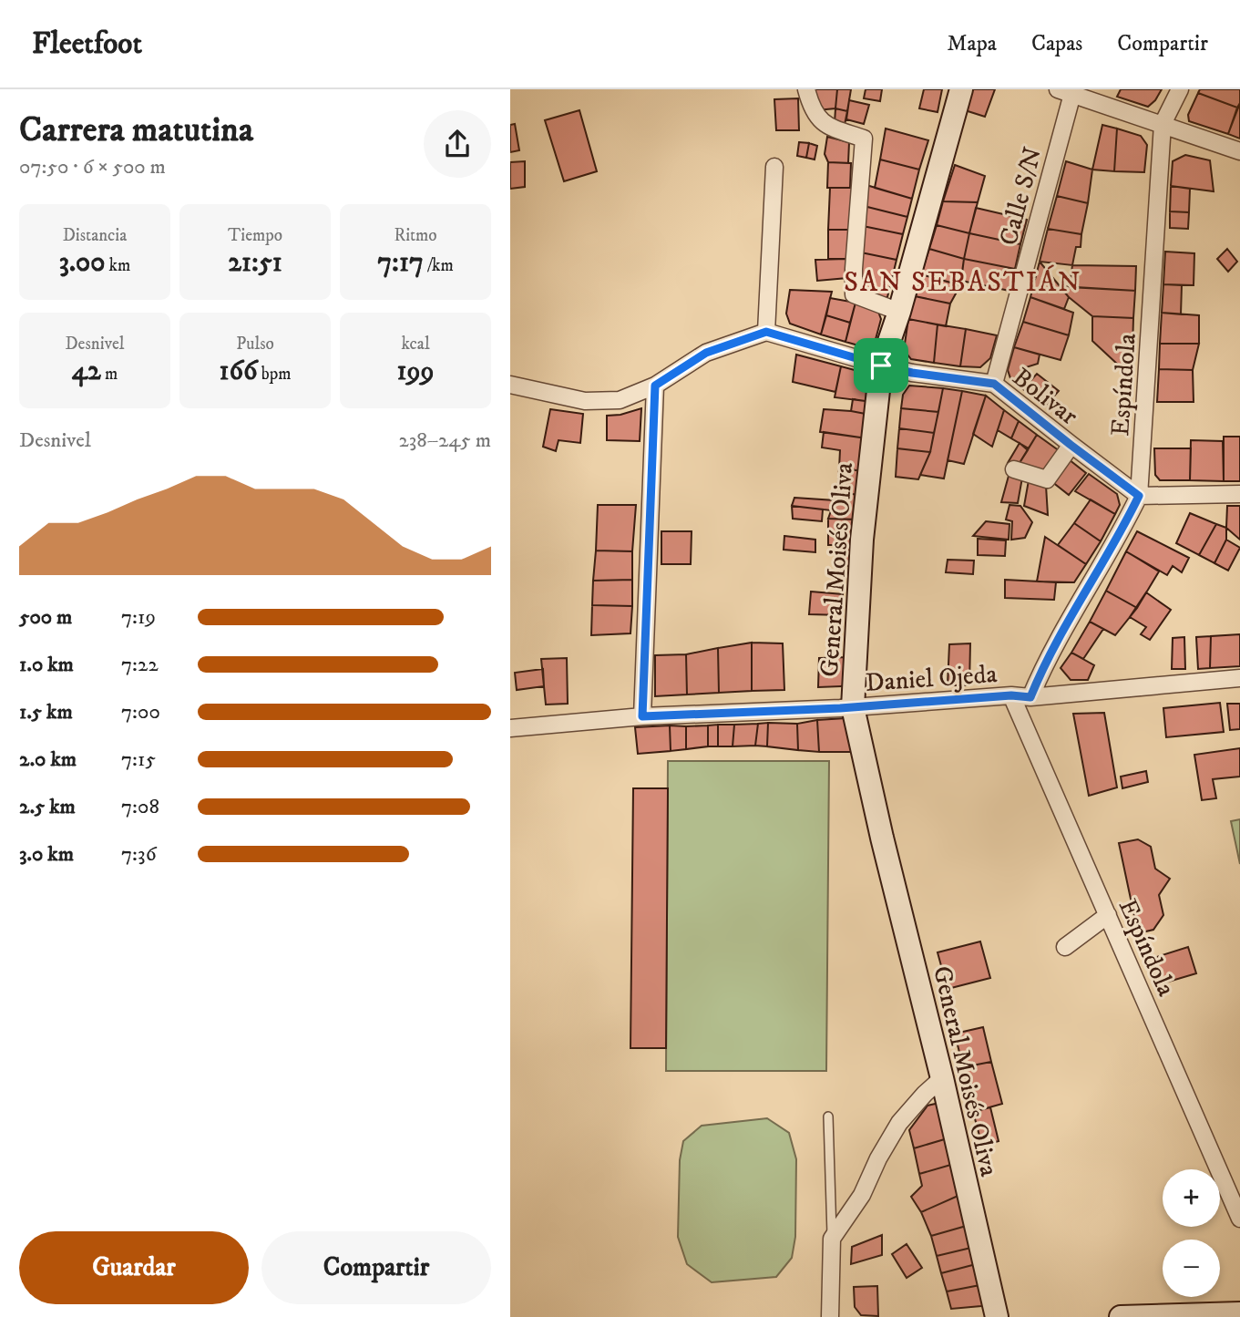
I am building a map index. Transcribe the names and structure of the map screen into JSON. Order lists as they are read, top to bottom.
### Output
{
  "streets": {
    "main road": ["General Moisés Oliva"],
    "street": [
      "Calle S/N",
      "Espíndola",
      "Bolivar",
      "Daniel Ojeda"
    ]
  },
  "crossings": [
    ["Calle S/N", "Bolivar"],
    ["Espíndola", "Bolivar"],
    ["Espíndola", "Daniel Ojeda"],
    ["Bolivar", "General Moisés Oliva"],
    ["General Moisés Oliva", "Daniel Ojeda"]
  ],
  "districts": ["SAN SEBASTIÁN"],
  "page": {
    "header": "Fleetfoot",
    "nav": ["Mapa", "Capas", "Compartir"],
    "heading": ["Carrera matutina", "07:50 · 6 × 500 m"],
    "stats": [
      ["Distancia", "3.00 km"],
      ["Tiempo", "21:51"],
      ["Ritmo", "7:17 /km"],
      ["Desnivel", "42 m"],
      ["Pulso", "166 bpm"],
      ["kcal", "199"]
    ],
    "chart": ["Desnivel", "238–245 m"],
    "list": [
      {
        "name": "500 m",
        "note": "7:19"
      },
      {
        "name": "1.0 km",
        "note": "7:22"
      },
      {
        "name": "1.5 km",
        "note": "7:00"
      },
      {
        "name": "2.0 km",
        "note": "7:15"
      },
      {
        "name": "2.5 km",
        "note": "7:08"
      },
      {
        "name": "3.0 km",
        "note": "7:36"
      }
    ],
    "map_buttons": ["+", "−"],
    "buttons": ["Guardar", "Compartir"]
  }
}
